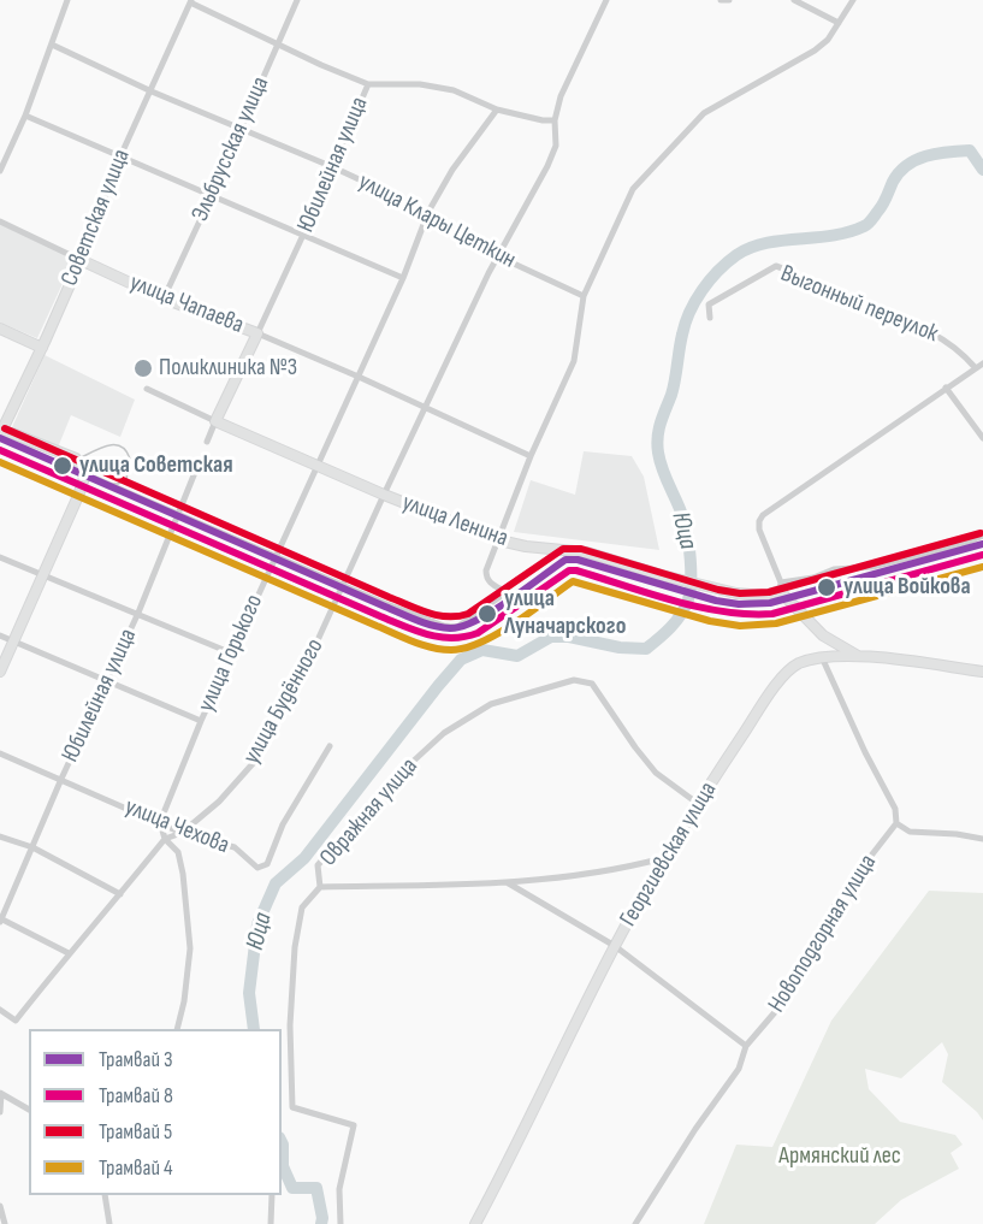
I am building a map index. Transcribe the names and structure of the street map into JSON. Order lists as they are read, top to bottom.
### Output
{
  "streets": {
    "main road": [
      "Юбилейная улица",
      "Советская улица",
      "улица Чапаева",
      "улица Ленина",
      "Георгиевская улица"
    ],
    "street": [
      "Эльбрусская улица",
      "улица Клары Цеткин",
      "Выгонный переулок",
      "улица Горького",
      "улица Будённого",
      "Овражная улица",
      "улица Чехова",
      "Новоподгорная улица"
    ]
  },
  "crossings": [
    ["Эльбрусская улица", "улица Клары Цеткин"],
    ["Эльбрусская улица", "улица Чапаева"],
    ["Юбилейная улица", "улица Клары Цеткин"],
    ["Юбилейная улица", "улица Чапаева"],
    ["Юбилейная улица", "улица Ленина"],
    ["Юбилейная улица", "улица Чехова"],
    ["Советская улица", "улица Клары Цеткин"],
    ["Советская улица", "улица Чапаева"],
    ["улица Клары Цеткин", "улица Горького"],
    ["улица Клары Цеткин", "улица Будённого"],
    ["улица Чапаева", "улица Горького"],
    ["улица Чапаева", "улица Будённого"],
    ["улица Ленина", "улица Горького"],
    ["улица Ленина", "улица Будённого"],
    ["улица Горького", "улица Чехова"],
    ["улица Будённого", "улица Чехова"],
    ["Овражная улица", "Георгиевская улица"]
  ],
  "water": ["Юца"],
  "parks": ["Армянский лес"],
  "places": [
    "Поликлиника №3",
    "улица Советская",
    "улица Войкова",
    "улица Луначарского"
  ],
  "lines": [
    "tram line 5",
    "tram line 3",
    "tram line 8",
    "tram line 4"
  ],
  "legend": [
    "Трамвай 3",
    "Трамвай 8",
    "Трамвай 5",
    "Трамвай 4"
  ]
}
